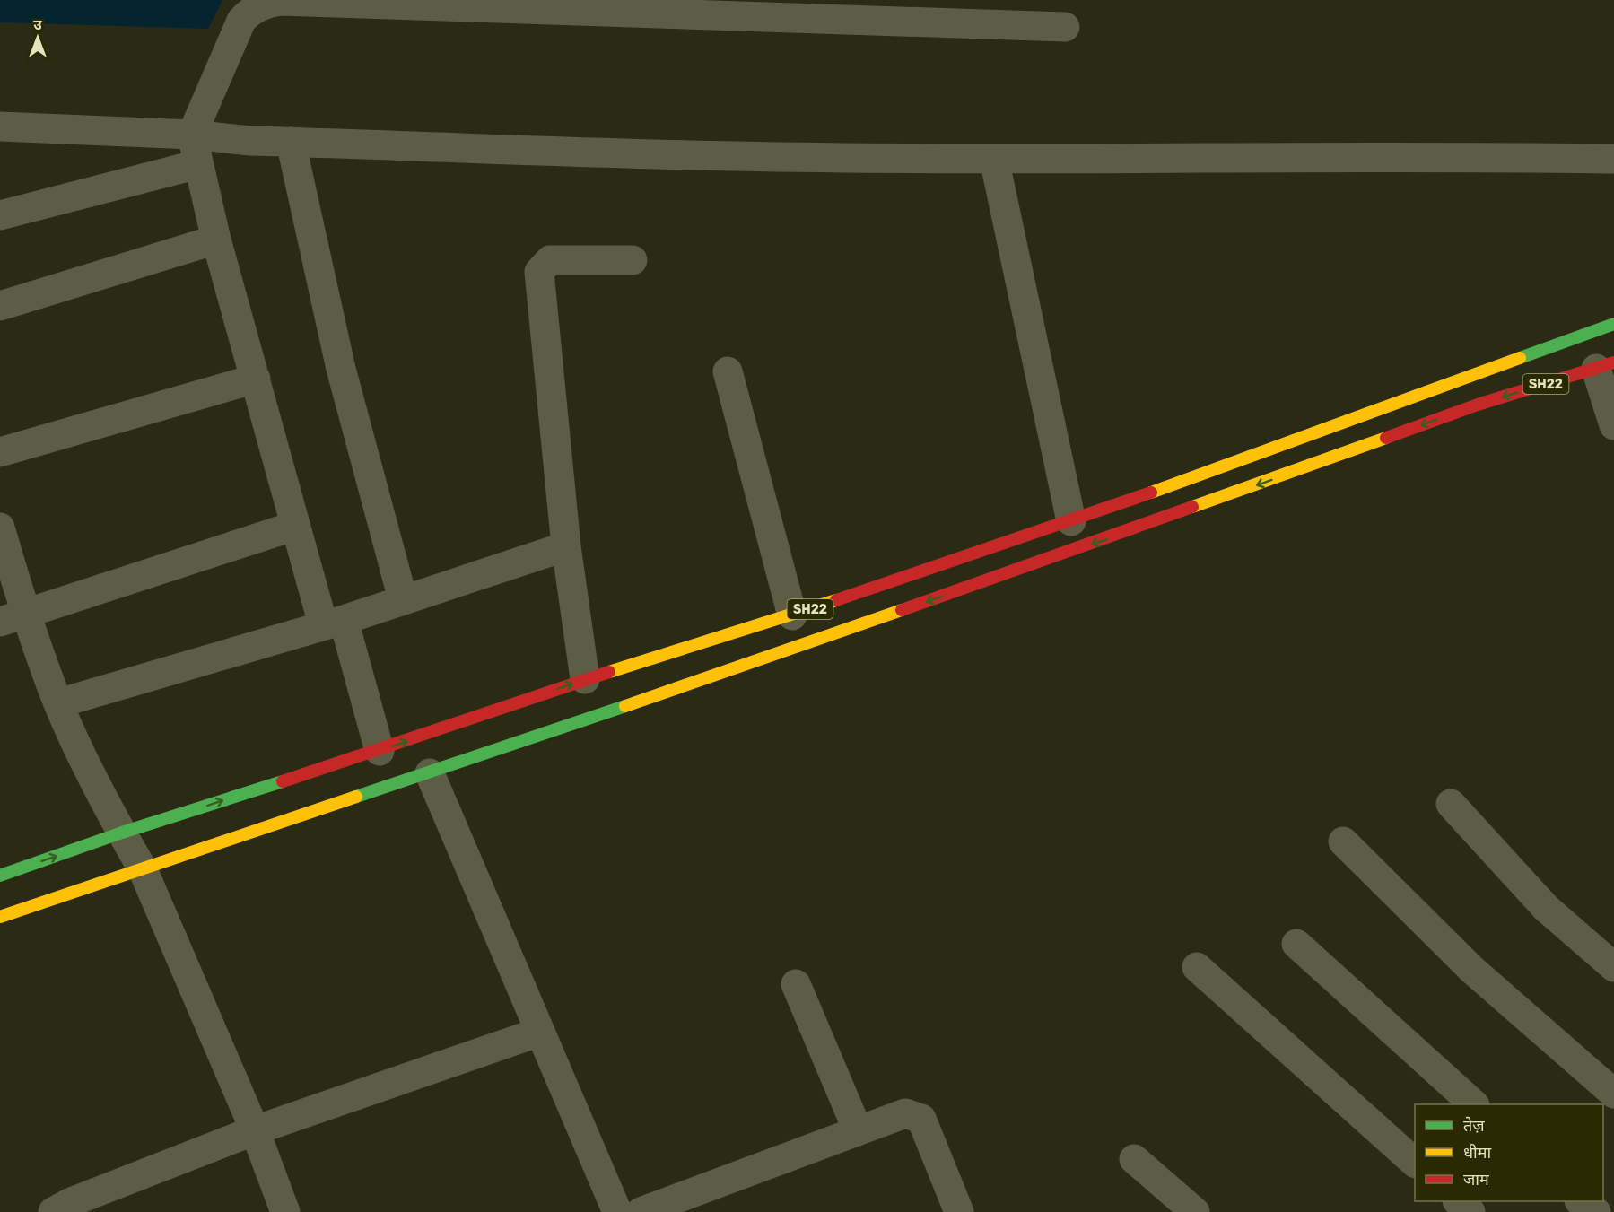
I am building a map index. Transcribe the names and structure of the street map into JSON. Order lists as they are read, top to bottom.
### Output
{
  "streets": {
    "main road": ["SH22"]
  },
  "legend": ["तेज़", "धीमा", "जाम"],
  "north": "top"
}
